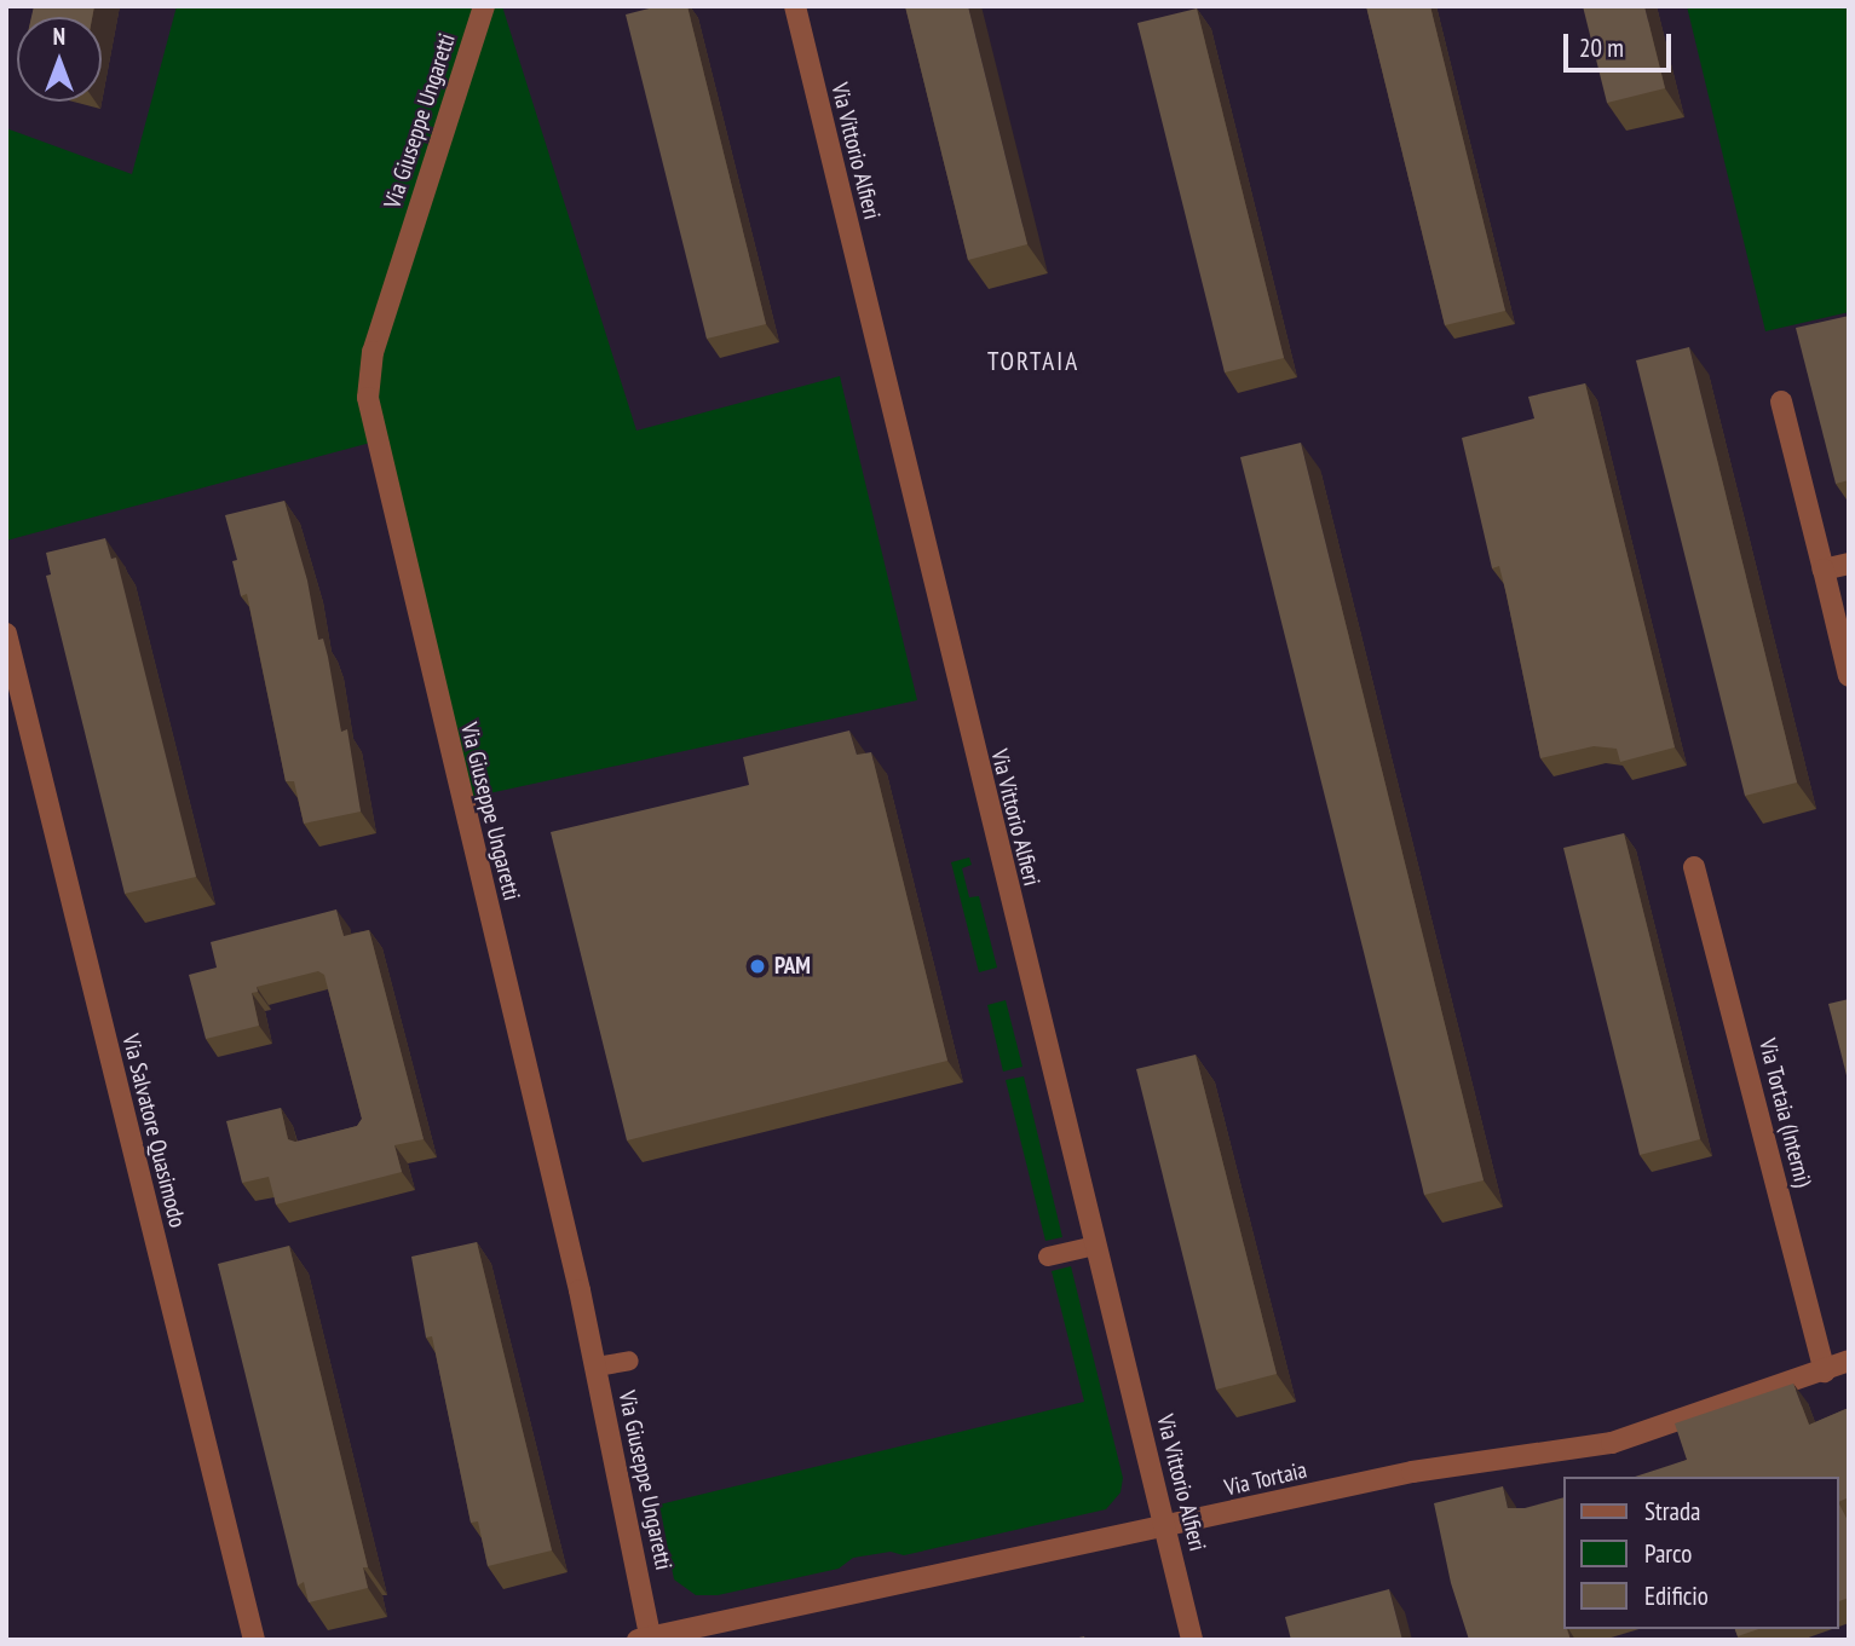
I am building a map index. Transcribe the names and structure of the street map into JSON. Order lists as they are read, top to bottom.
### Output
{
  "streets": {
    "street": [
      "Via Giuseppe Ungaretti",
      "Via Vittorio Alfieri",
      "Via Tortaia (Interni)",
      "Via Salvatore Quasimodo",
      "Via Tortaia"
    ]
  },
  "crossings": [
    ["Via Giuseppe Ungaretti", "Via Tortaia"],
    ["Via Vittorio Alfieri", "Via Tortaia"],
    ["Via Tortaia (Interni)", "Via Tortaia"]
  ],
  "districts": ["TORTAIA"],
  "places": ["PAM"],
  "legend": ["Strada", "Parco", "Edificio"],
  "scale_bar": "20 m",
  "north": "top"
}
